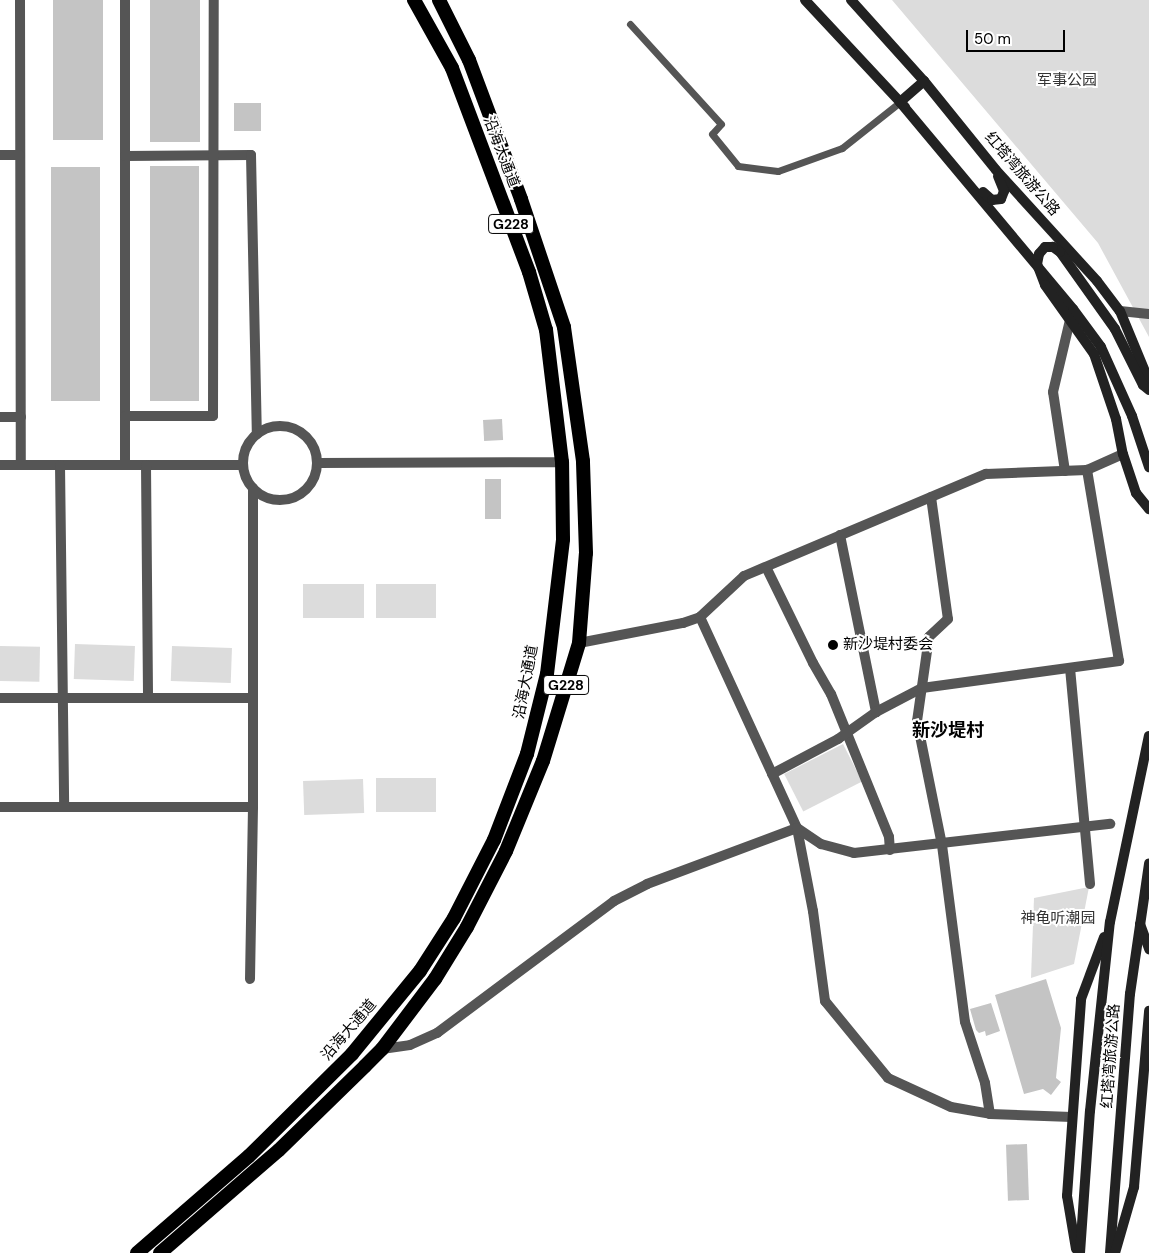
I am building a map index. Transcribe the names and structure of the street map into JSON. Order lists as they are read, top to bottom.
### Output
{
  "streets": {
    "highway": ["沿海大通道", "G228"],
    "main road": ["红塔湾旅游公路"]
  },
  "districts": ["新沙堤村"],
  "parks": ["军事公园", "神龟听潮园"],
  "places": ["新沙堤村委会"],
  "scale_bar": "50 m"
}
